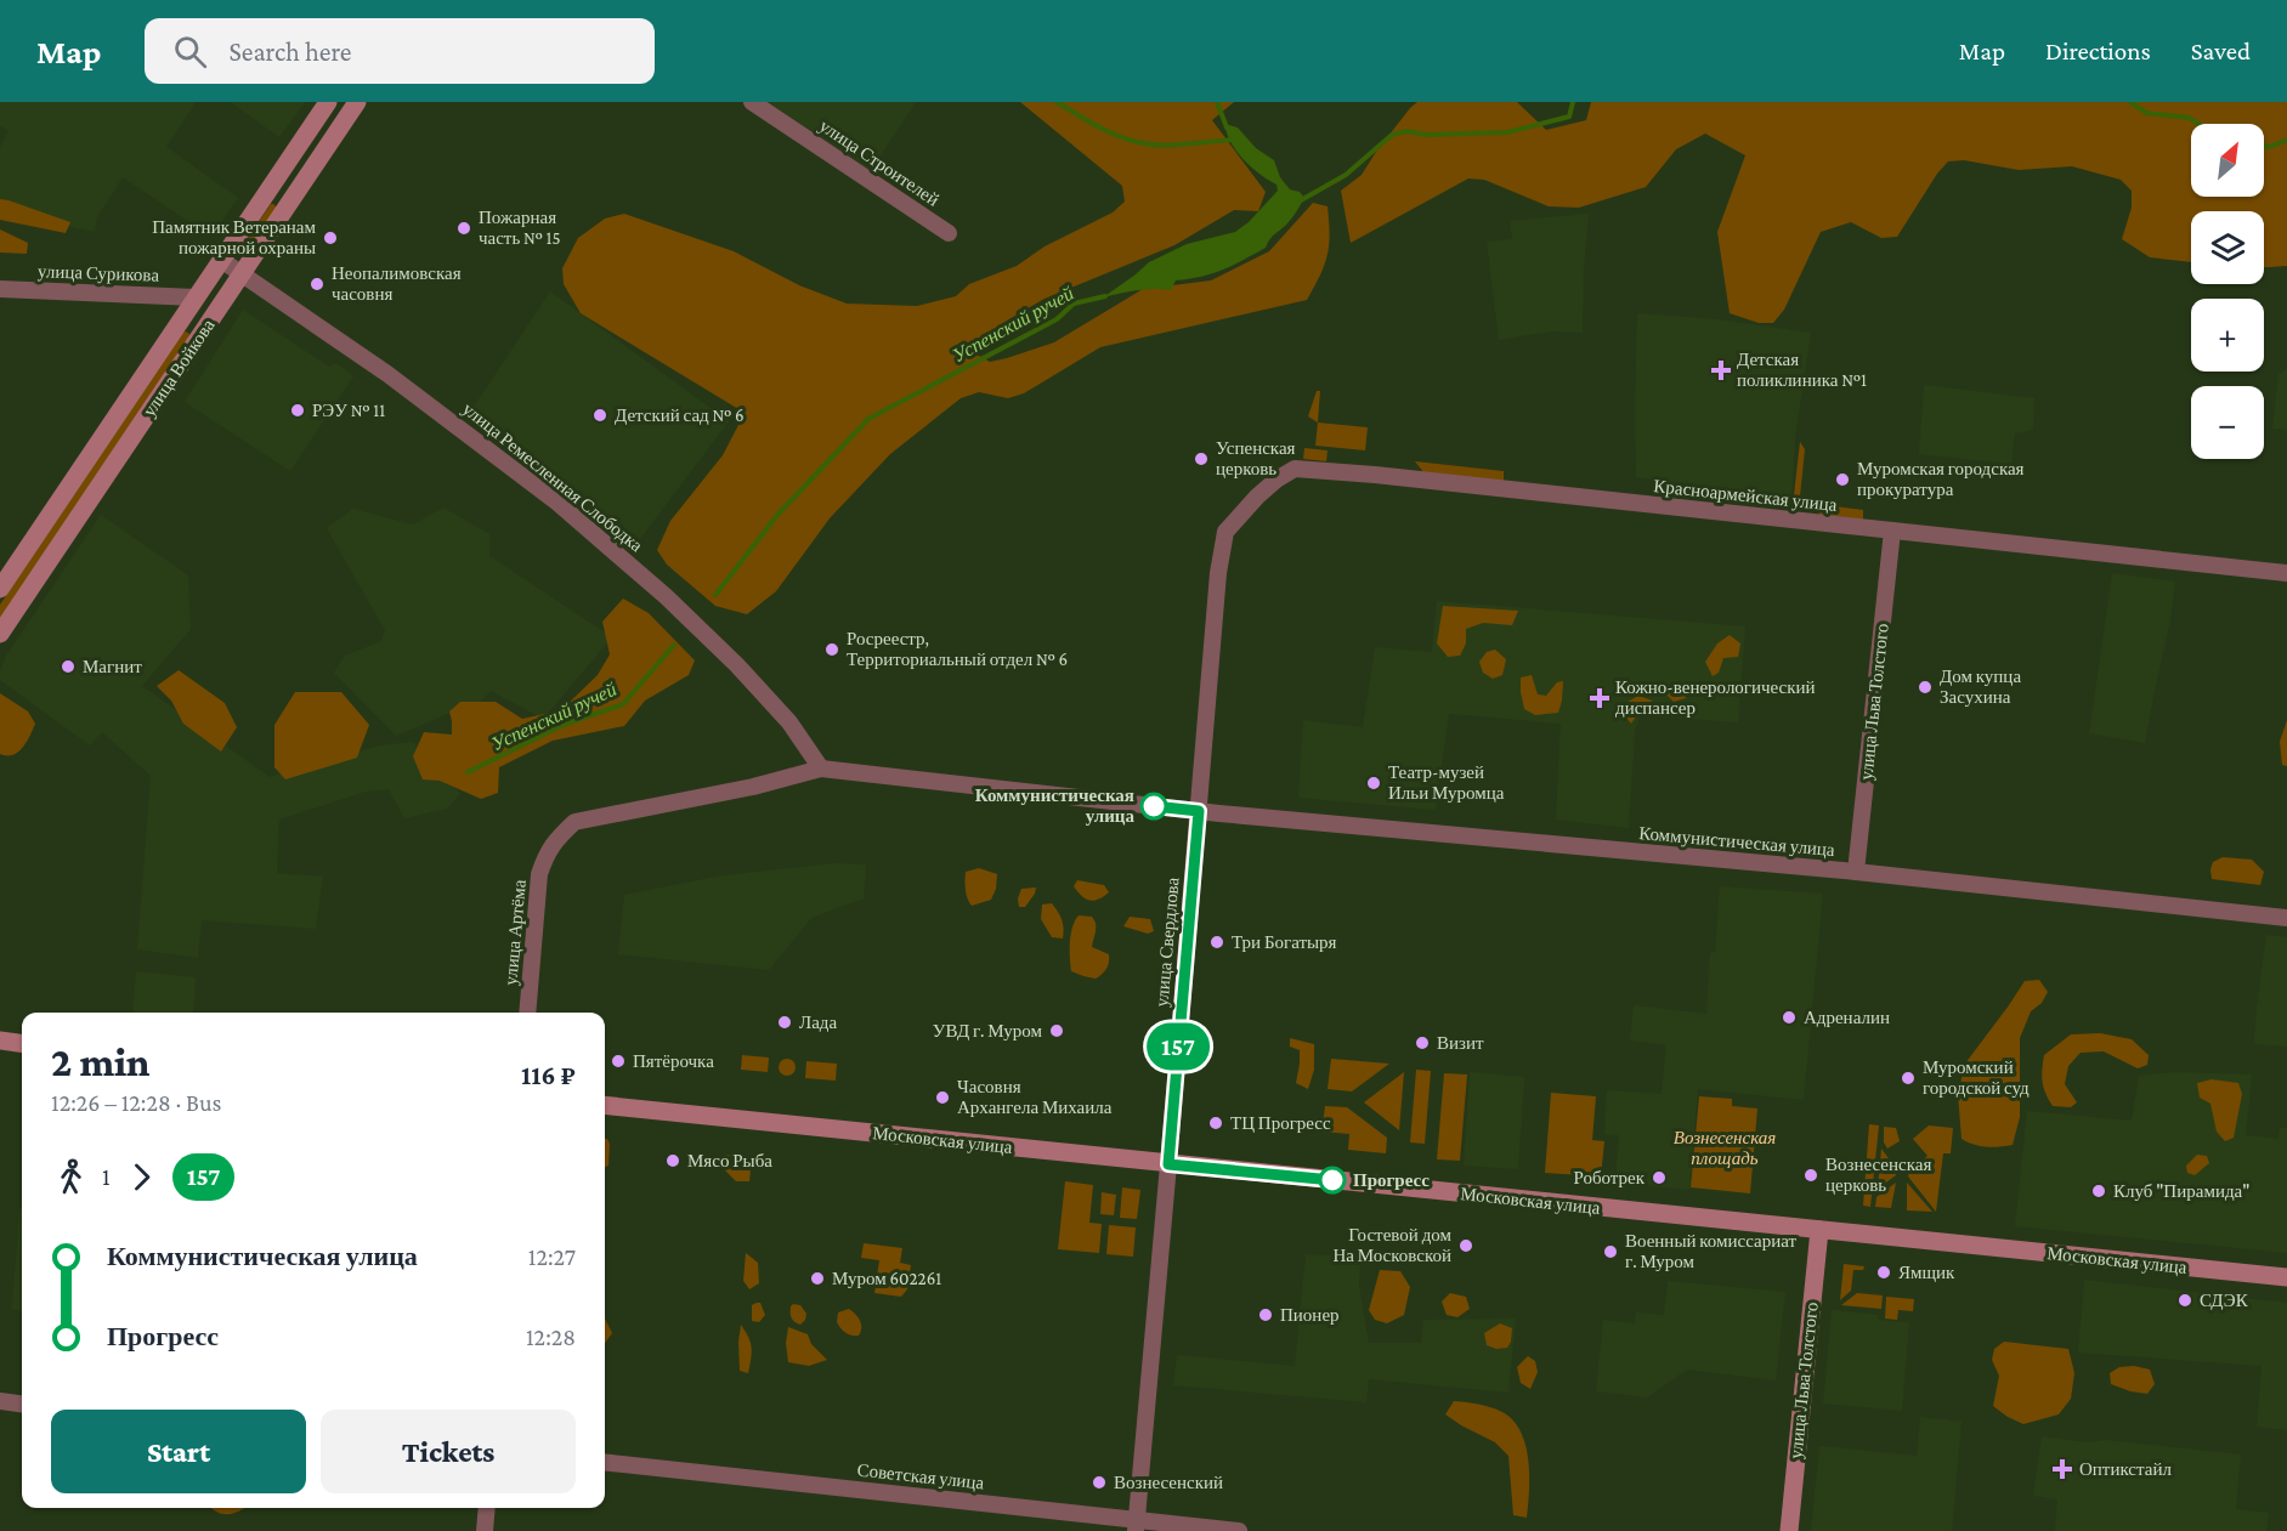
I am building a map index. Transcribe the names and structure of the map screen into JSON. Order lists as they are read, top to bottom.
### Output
{
  "streets": {
    "street": [
      "улица Строителей",
      "улица Сурикова",
      "улица Войкова",
      "улица Ремесленная Слободка",
      "Красноармейская улица",
      "улица Льва Толстого",
      "Коммунистическая улица",
      "улица Артёма",
      "улица Свердлова",
      "Московская улица",
      "Советская улица"
    ]
  },
  "crossings": [
    ["улица Сурикова", "улица Войкова"],
    ["улица Войкова", "улица Ремесленная Слободка"],
    ["улица Ремесленная Слободка", "Коммунистическая улица"],
    ["Красноармейская улица", "улица Льва Толстого"],
    ["Красноармейская улица", "улица Свердлова"],
    ["улица Льва Толстого", "Коммунистическая улица"],
    ["улица Льва Толстого", "Московская улица"],
    ["Коммунистическая улица", "улица Артёма"],
    ["Коммунистическая улица", "улица Свердлова"],
    ["улица Свердлова", "Московская улица"],
    ["улица Свердлова", "Советская улица"]
  ],
  "water": ["Успенский ручей"],
  "parks": ["Вознесенская площадь"],
  "places": {
    "other": [
      "Пожарная часть № 15",
      "Памятник Ветеранам пожарной охраны",
      "Неопалимовская часовня",
      "РЭУ № 11",
      "Детский сад № 6",
      "Успенская церковь",
      "Муромская городская прокуратура",
      "Росреестр, Территориальный отдел № 6",
      "Магнит",
      "Дом купца Засухина",
      "Театр-музей Ильи Муромца",
      "Коммунистическая улица",
      "Три Богатыря",
      "Адреналин",
      "Лада",
      "УВД г. Муром",
      "Визит",
      "Пятёрочка",
      "Муромский городской суд",
      "Часовня Архангела Михаила",
      "ТЦ Прогресс",
      "Мясо Рыба",
      "Вознесенская церковь",
      "Роботрек",
      "Прогресс",
      "Клуб \"Пирамида\"",
      "Гостевой дом На Московской",
      "Военный комиссариат г. Муром",
      "Ямщик",
      "Муром 602261",
      "СДЭК",
      "Пионер",
      "Вознесенский"
    ],
    "health": ["Детская поликлиника №1", "Кожно-венерологический диспансер", "Оптикстайл"]
  },
  "lines": ["bus line 157"],
  "north": "top right",
  "page": {
    "header": "Map",
    "search": "Search here",
    "nav": ["Map", "Directions", "Saved"],
    "on_map": "157",
    "map_buttons": ["+", "−"],
    "heading": ["2 min", "12:26 – 12:28 · Bus", "116 ₽"],
    "legs": ["1", "157"],
    "list": [
      {
        "name": "Коммунистическая улица",
        "value": "12:27"
      },
      {
        "name": "Прогресс",
        "value": "12:28"
      }
    ],
    "buttons": ["Start", "Tickets"]
  }
}
